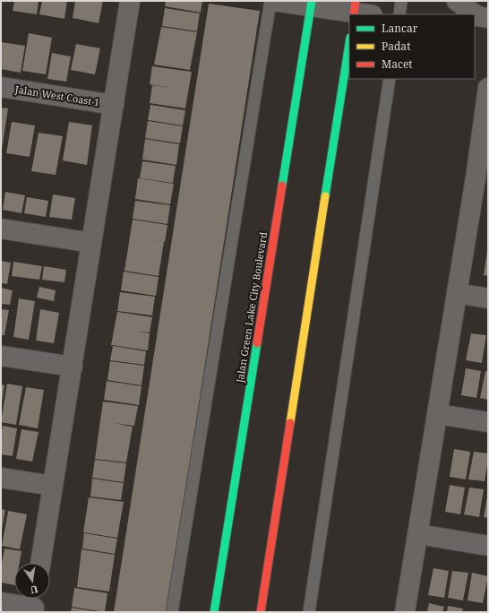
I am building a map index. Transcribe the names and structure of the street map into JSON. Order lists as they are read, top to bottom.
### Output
{
  "streets": {
    "main road": ["Jalan Green Lake City Boulevard"],
    "street": ["Jalan West Coast 1"]
  },
  "legend": ["Lancar", "Padat", "Macet"],
  "north": "bottom"
}
